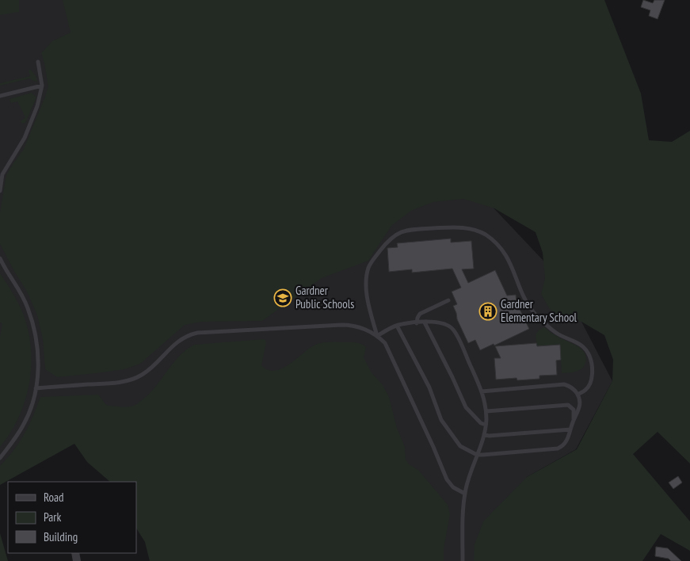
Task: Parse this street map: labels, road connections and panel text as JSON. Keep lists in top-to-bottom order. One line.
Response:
{"places":{"school or university":["Gardner Public Schools"],"building":["Gardner Elementary School"]},"legend":["Road","Park","Building"]}
